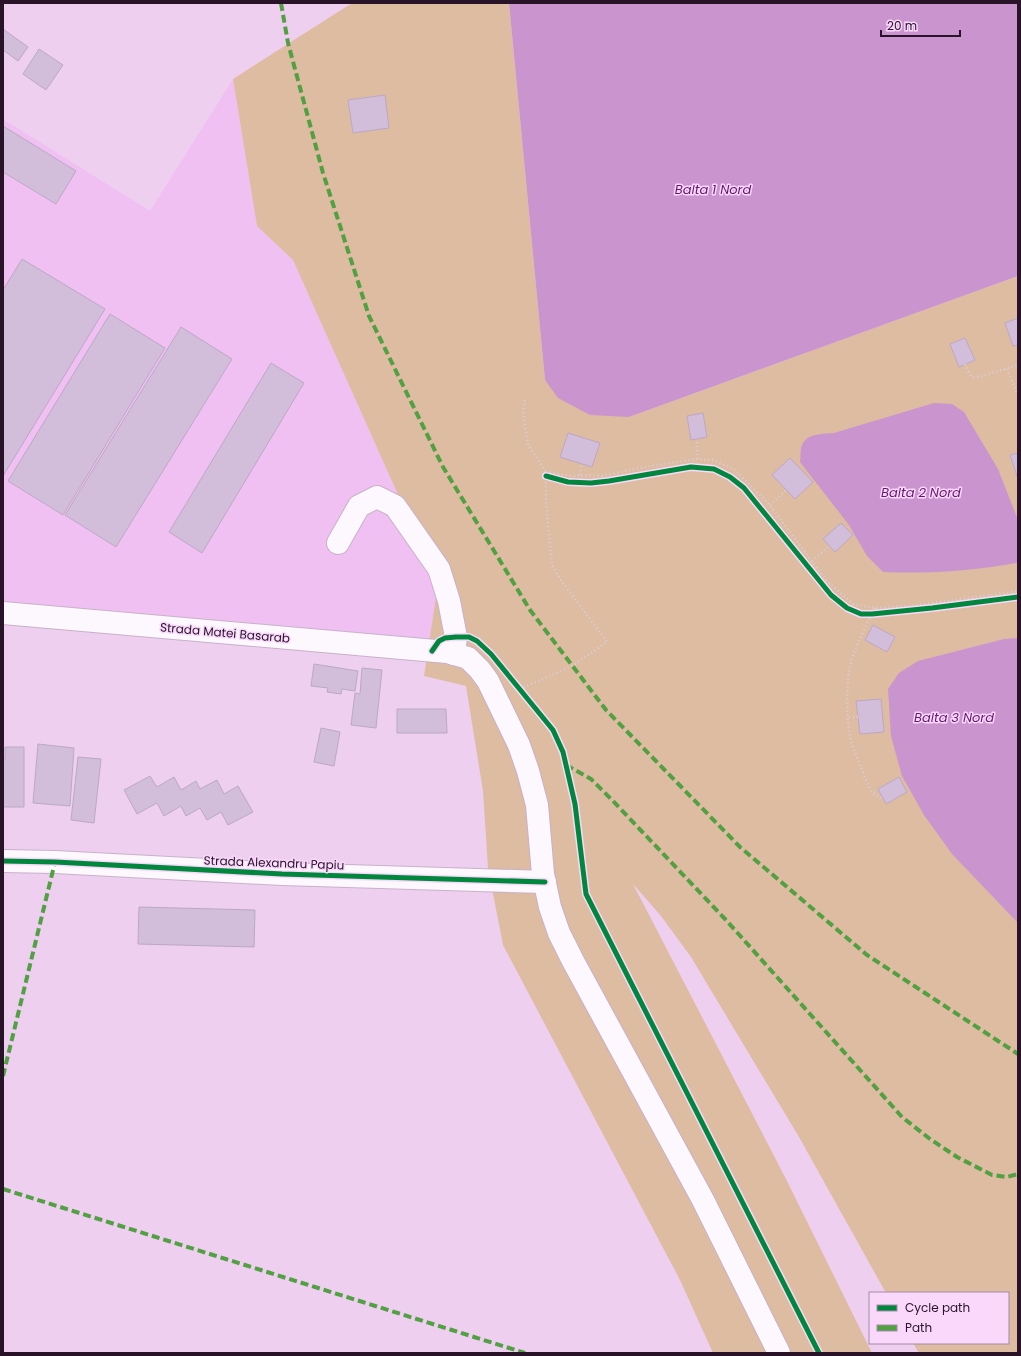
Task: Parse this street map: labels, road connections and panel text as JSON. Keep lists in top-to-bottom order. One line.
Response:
{"streets":{"main road":["Strada Matei Basarab","Strada Alexandru Papiu"]},"crossings":[["Strada Matei Basarab","Strada Alexandru Papiu"]],"water":["Balta 1 Nord","Balta 2 Nord","Balta 3 Nord"],"legend":["Cycle path","Path"],"scale_bar":"20 m"}
